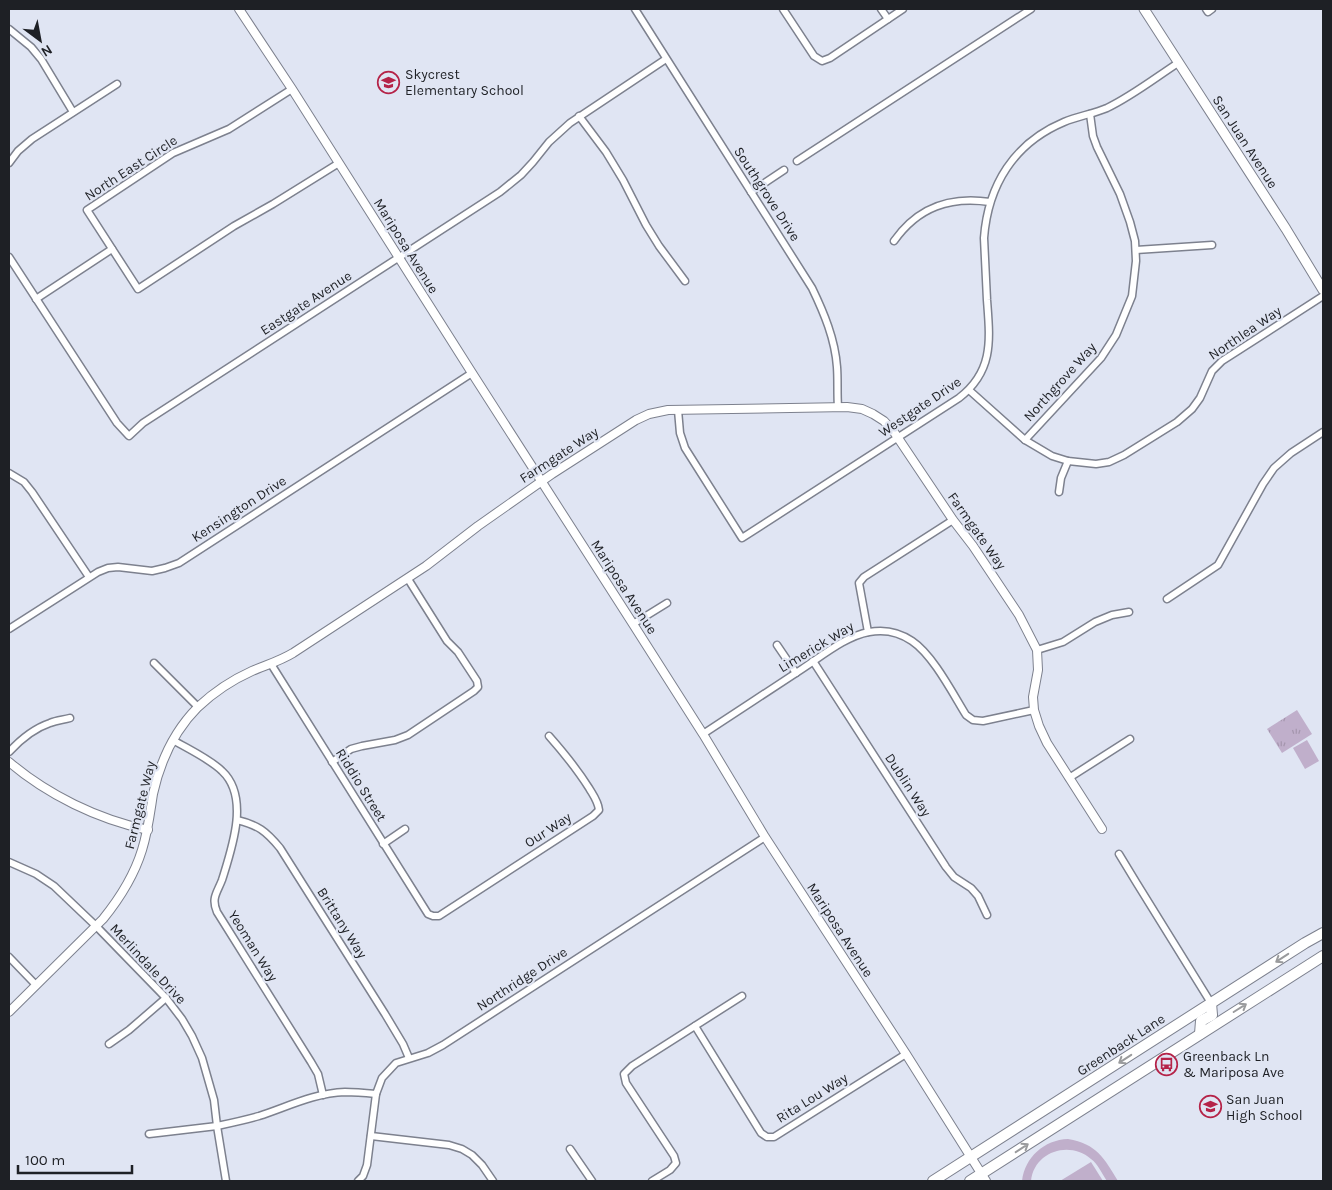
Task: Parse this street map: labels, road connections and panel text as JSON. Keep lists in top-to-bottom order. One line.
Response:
{"streets":{"main road":["San Juan Avenue","Greenback Lane"],"street":["North East Circle","Southgrove Drive","Mariposa Avenue","Eastgate Avenue","Northlea Way","Northgrove Way","Westgate Drive","Farmgate Way","Kensington Drive","Limerick Way","Riddio Street","Dublin Way","Our Way","Brittany Way","Yeoman Way","Merlindale Drive","Northridge Drive","Rita Lou Way"]},"crossings":[["San Juan Avenue","Westgate Drive"],["North East Circle","Mariposa Avenue"],["Southgrove Drive","Eastgate Avenue"],["Southgrove Drive","Farmgate Way"],["Mariposa Avenue","Eastgate Avenue"],["Mariposa Avenue","Farmgate Way"],["Mariposa Avenue","Kensington Drive"],["Mariposa Avenue","Limerick Way"],["Mariposa Avenue","Northridge Drive"],["Mariposa Avenue","Greenback Lane"],["Mariposa Avenue","Rita Lou Way"],["Northlea Way","Northgrove Way"],["Northlea Way","Westgate Drive"],["Northgrove Way","Westgate Drive"],["Westgate Drive","Farmgate Way"],["Farmgate Way","Riddio Street"],["Farmgate Way","Yeoman Way"],["Farmgate Way","Merlindale Drive"],["Limerick Way","Dublin Way"],["Riddio Street","Our Way"],["Brittany Way","Yeoman Way"],["Brittany Way","Northridge Drive"]],"places":{"school or university":["Skycrest Elementary School","San Juan High School"],"bus stop":["Greenback Ln & Mariposa Ave"]},"scale_bar":"100 m","north":"bottom right"}
